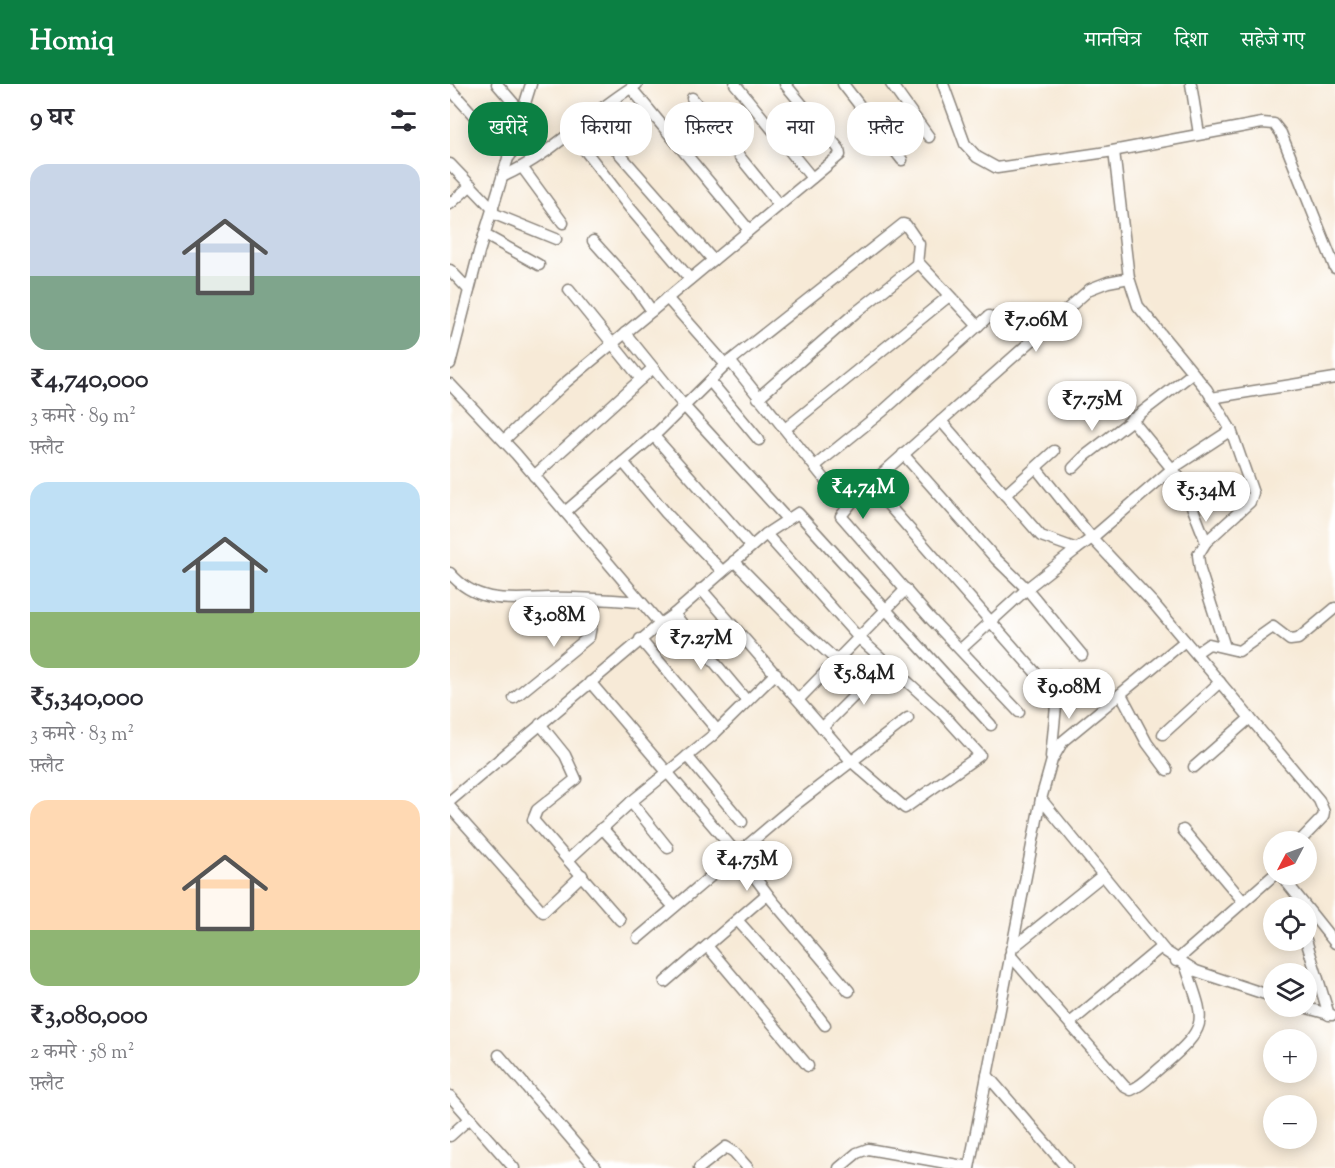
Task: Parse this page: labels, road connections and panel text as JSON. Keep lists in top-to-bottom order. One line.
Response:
{"north":"bottom left","page":{"header":"Homiq","nav":["मानचित्र","दिशा","सहेजे गए"],"heading":"9 घर","chip":["खरीदें","किराया","फ़िल्टर","नया","फ़्लैट"],"list":[{"name":"₹4,740,000","note":"3 कमरे · 89 m² · फ़्लैट"},{"name":"₹5,340,000","note":"3 कमरे · 83 m² · फ़्लैट"},{"name":"₹3,080,000","note":"2 कमरे · 58 m² · फ़्लैट"}],"price":["₹7.06M","₹7.75M","₹4.74M","₹5.34M","₹3.08M","₹7.27M","₹5.84M","₹9.08M","₹4.75M"],"map_buttons":["+","−"]}}
